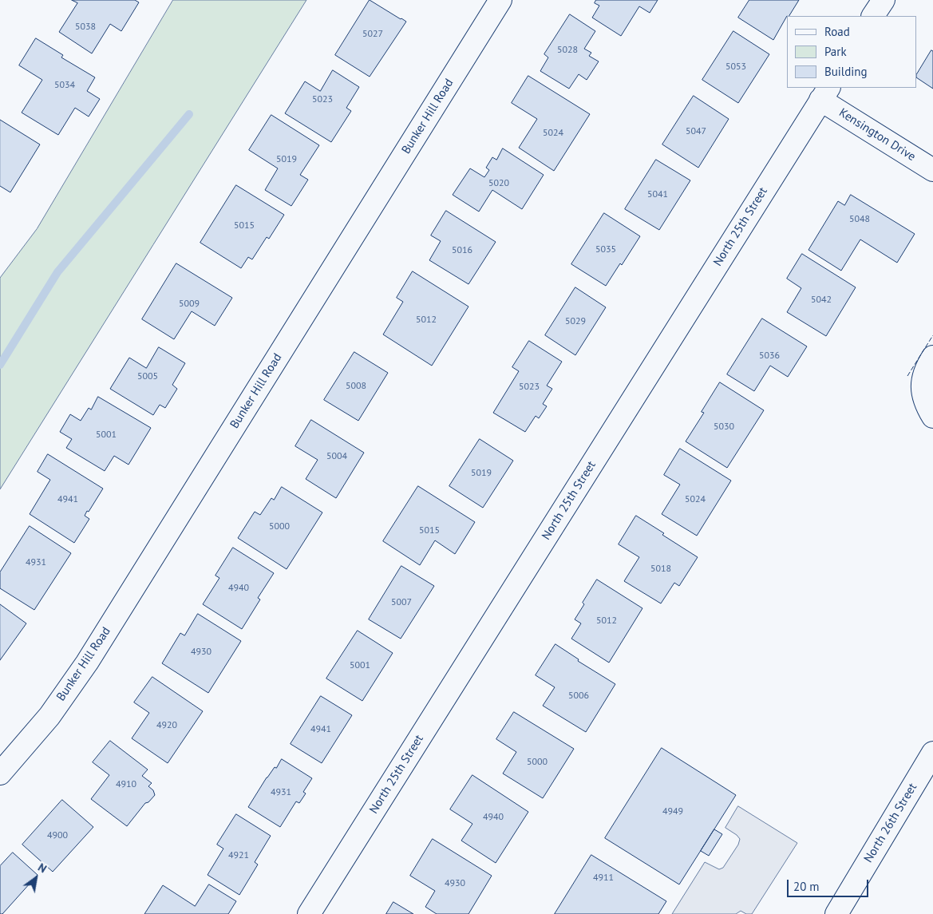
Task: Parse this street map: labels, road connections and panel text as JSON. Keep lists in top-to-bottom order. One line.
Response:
{"streets":{"street":["Bunker Hill Road","Kensington Drive","North 25th Street","North 26th Street"]},"crossings":[["Kensington Drive","North 25th Street"]],"house_numbers":["5038","5027","5028","5053","5034","5023","5047","5024","5019","5020","5041","5048","5015","5035","5016","5042","5009","5012","5029","5036","5005","5008","5023","5030","5001","5004","5019","4941","5024","5000","5015","4931","5018","4940","5007","5012","4930","5001","5006","4920","4941","5000","4910","4931","4949","4940","4900","4921","4911","4930"],"legend":["Road","Park","Building"],"scale_bar":"20 m","north":"top right"}
